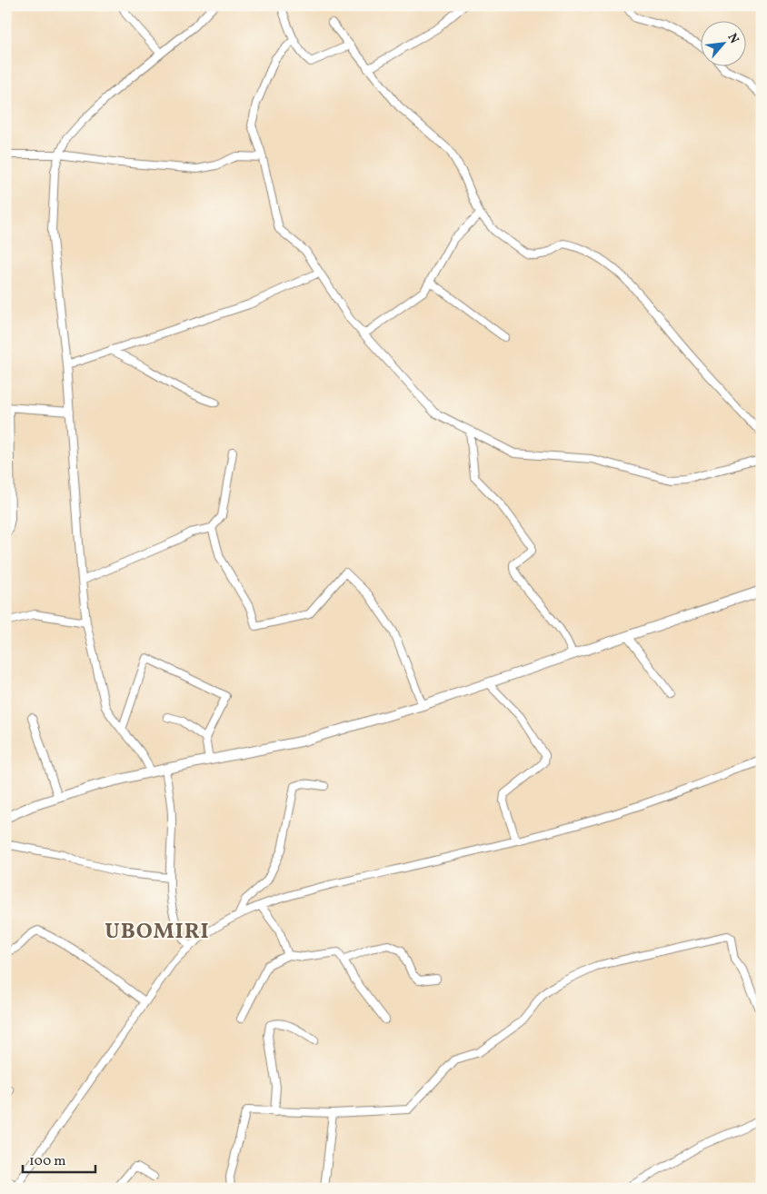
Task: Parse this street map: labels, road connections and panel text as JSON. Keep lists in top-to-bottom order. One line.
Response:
{"districts":["UBOMIRI"],"scale_bar":"100 m","north":"top right"}
